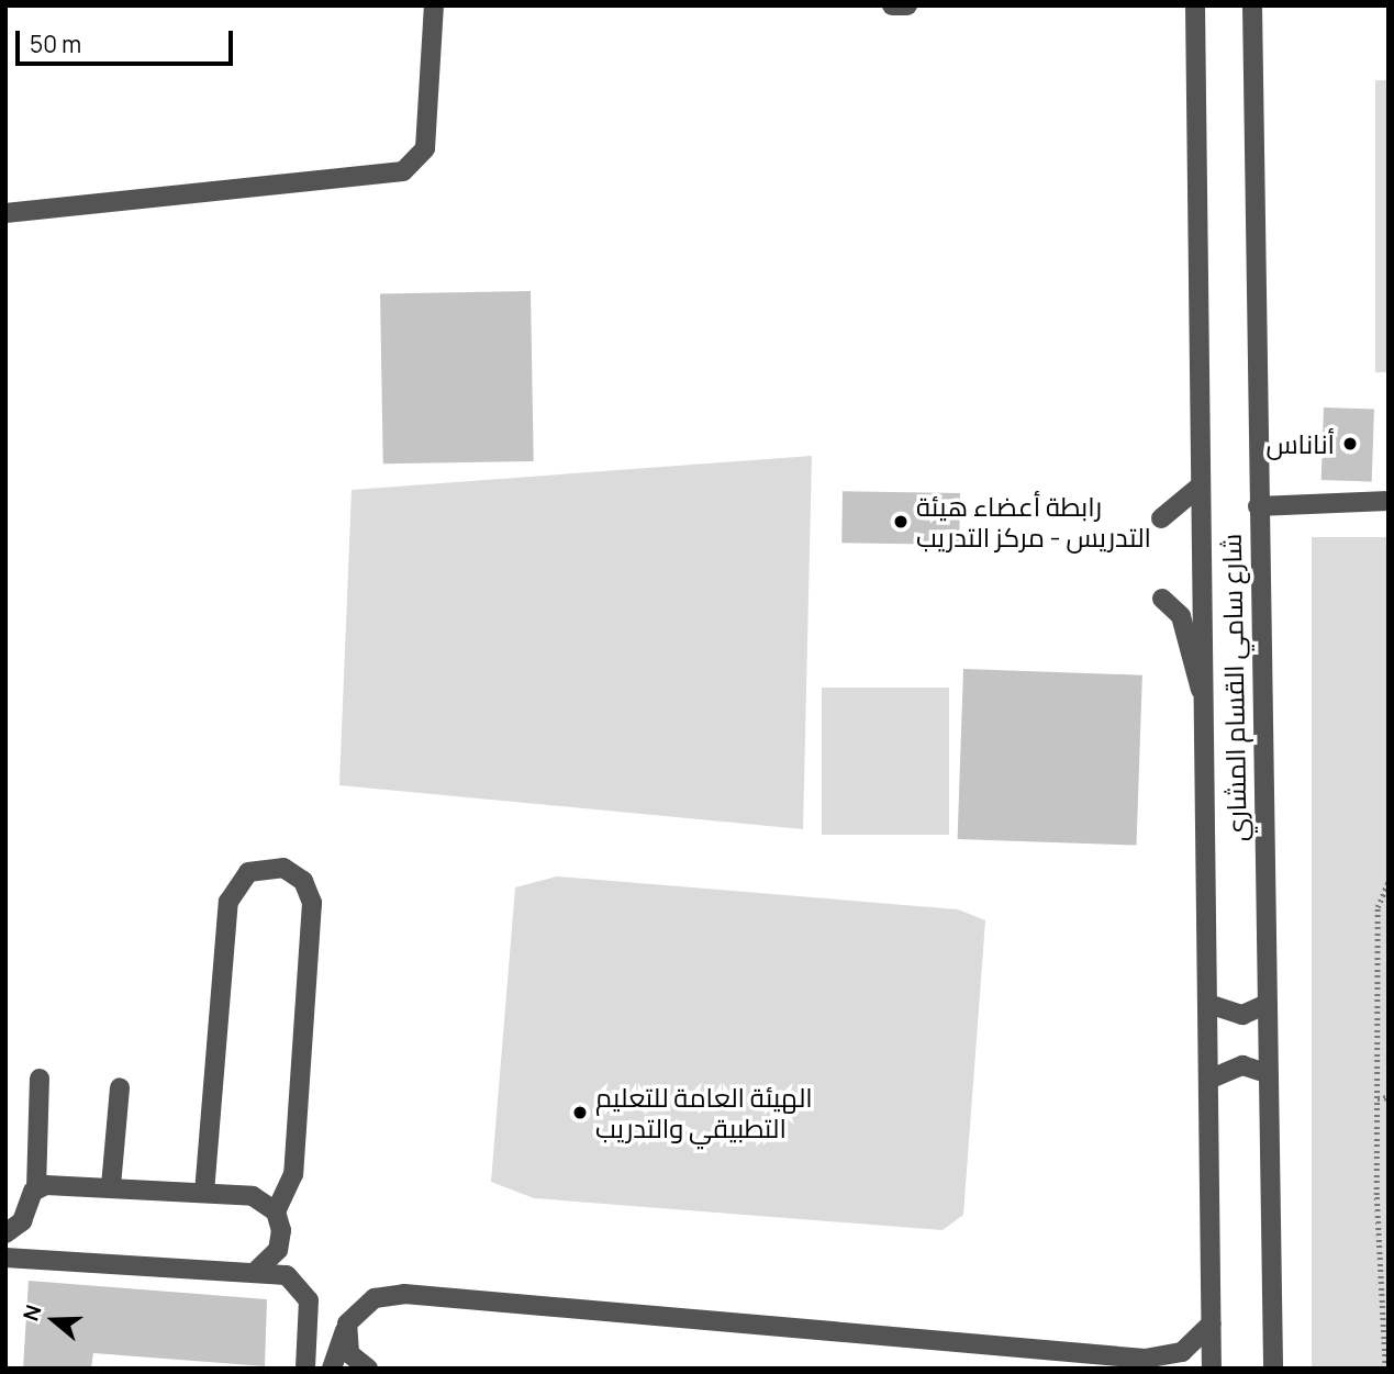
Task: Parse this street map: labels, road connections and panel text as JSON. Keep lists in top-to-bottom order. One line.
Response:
{"streets":{"street":["شارع سامي القسام المشاري"]},"places":["أناناس","رابطة أعضاء هيئة التدريس - مركز التدريب","الهيئة العامة للتعليم التطبيقي والتدريب"],"scale_bar":"50 m","north":"left"}
